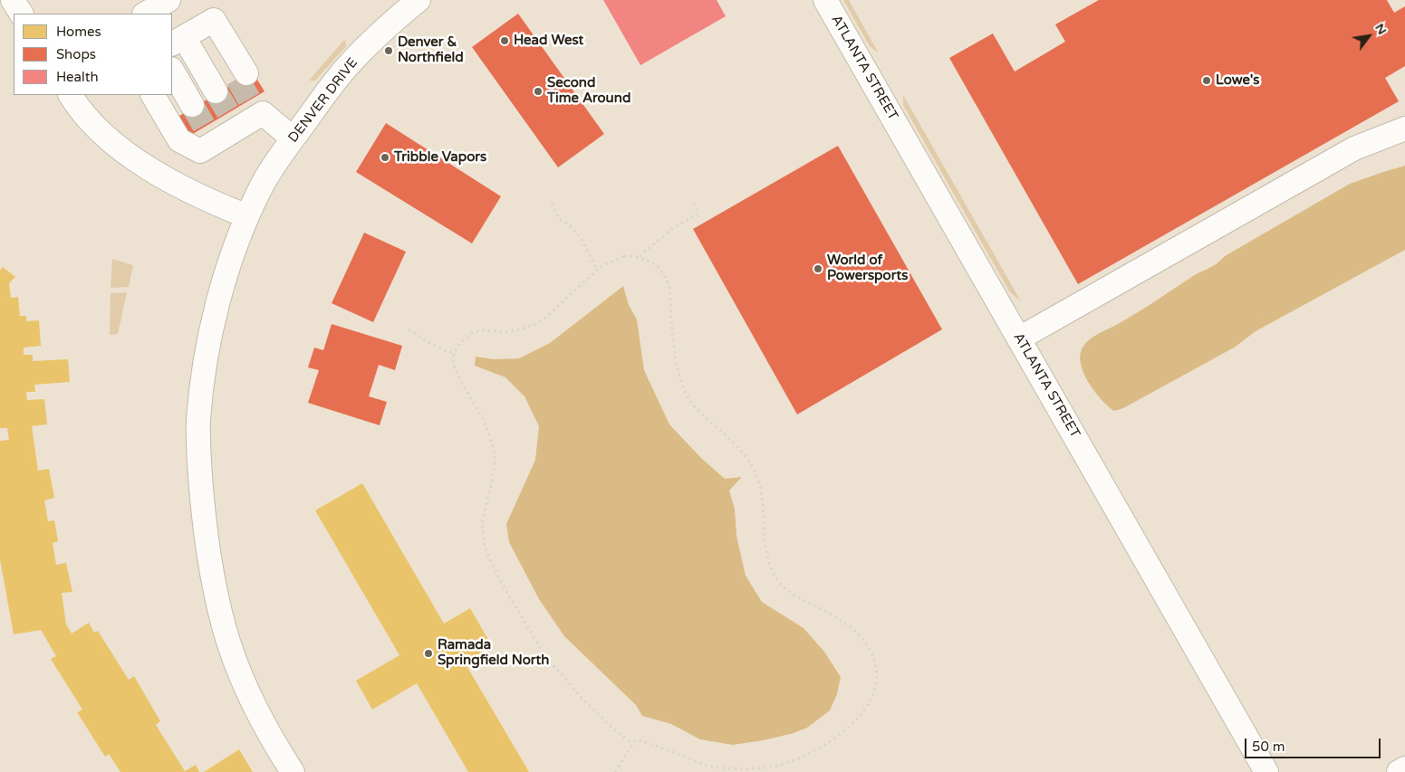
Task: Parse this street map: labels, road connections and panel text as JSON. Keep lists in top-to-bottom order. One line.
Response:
{"streets":{"street":["ATLANTA STREET","DENVER DRIVE"]},"places":["Head West","Denver & Northfield","Lowe's","Second Time Around","Tribble Vapors","World of Powersports","Ramada Springfield North"],"legend":["Homes","Shops","Health"],"scale_bar":"50 m","north":"top right"}
